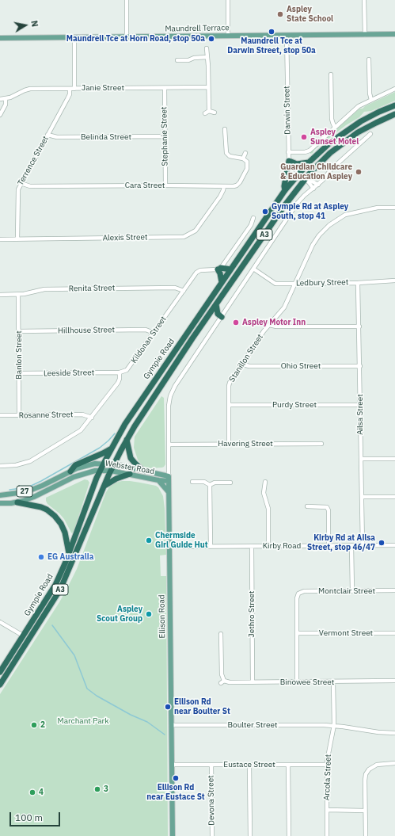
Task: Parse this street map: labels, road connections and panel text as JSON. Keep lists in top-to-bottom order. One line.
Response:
{"streets":{"highway":["A3","Gympie Road"],"main road":["Maundrell Terrace","Webster Road","27","Ellison Road"],"street":["Janie Street","Darwin Street","Stephanie Street","Belinda Street","Terrence Street","Cara Street","Alexis Street","Ledbury Street","Renita Street","Hillhouse Street","Kildonan Street","Banlon Street","Stanillon Street","Ohio Street","Leeside Street","Purdy Street","Ailsa Street","Rosanne Street","Havering Street","Kirby Road","Montclair Street","Jethro Street","Vermont Street","Binowee Street","Boulter Street","Eustace Street","Arcola Street","Devona Street"]},"crossings":[["Maundrell Terrace","Darwin Street"],["Janie Street","Stephanie Street"],["Janie Street","Terrence Street"],["Stephanie Street","Belinda Street"],["Stephanie Street","Cara Street"],["Belinda Street","Terrence Street"],["Terrence Street","Cara Street"],["Terrence Street","Alexis Street"],["Cara Street","Alexis Street"],["Ledbury Street","Stanillon Street"],["Ledbury Street","Ailsa Street"],["Renita Street","Kildonan Street"],["Renita Street","Banlon Street"],["Hillhouse Street","Kildonan Street"],["Hillhouse Street","Banlon Street"],["Kildonan Street","Leeside Street"],["Banlon Street","Leeside Street"],["Banlon Street","Rosanne Street"],["Stanillon Street","Ohio Street"],["Stanillon Street","Purdy Street"],["Stanillon Street","Havering Street"],["Gympie Road","Webster Road"],["Ohio Street","Ailsa Street"],["Purdy Street","Ailsa Street"],["Ailsa Street","Kirby Road"],["Havering Street","Ellison Road"],["Webster Road","Ellison Road"],["Kirby Road","Jethro Street"],["Kirby Road","Ellison Road"],["Montclair Street","Vermont Street"],["Montclair Street","Binowee Street"],["Jethro Street","Binowee Street"],["Ellison Road","Boulter Street"],["Ellison Road","Eustace Street"],["Binowee Street","Arcola Street"],["Boulter Street","Arcola Street"],["Eustace Street","Arcola Street"],["Eustace Street","Devona Street"]],"parks":["Marchant Park"],"places":["Aspley State School","Maundrell Tce at Darwin Street, stop 50a","Maundrell Tce at Horn Road, stop 50a","Aspley Sunset Motel","Guardian Childcare & Education Aspley","Gympie Rd at Aspley South, stop 41","Aspley Motor Inn","Chermside Girl Guide Hut","Kirby Rd at Ailsa Street, stop 46/47","EG Australia","Aspley Scout Group","Ellison Rd near Boulter St","2","Ellison Rd near Eustace St","3","4"],"scale_bar":"100 m","north":"right"}
